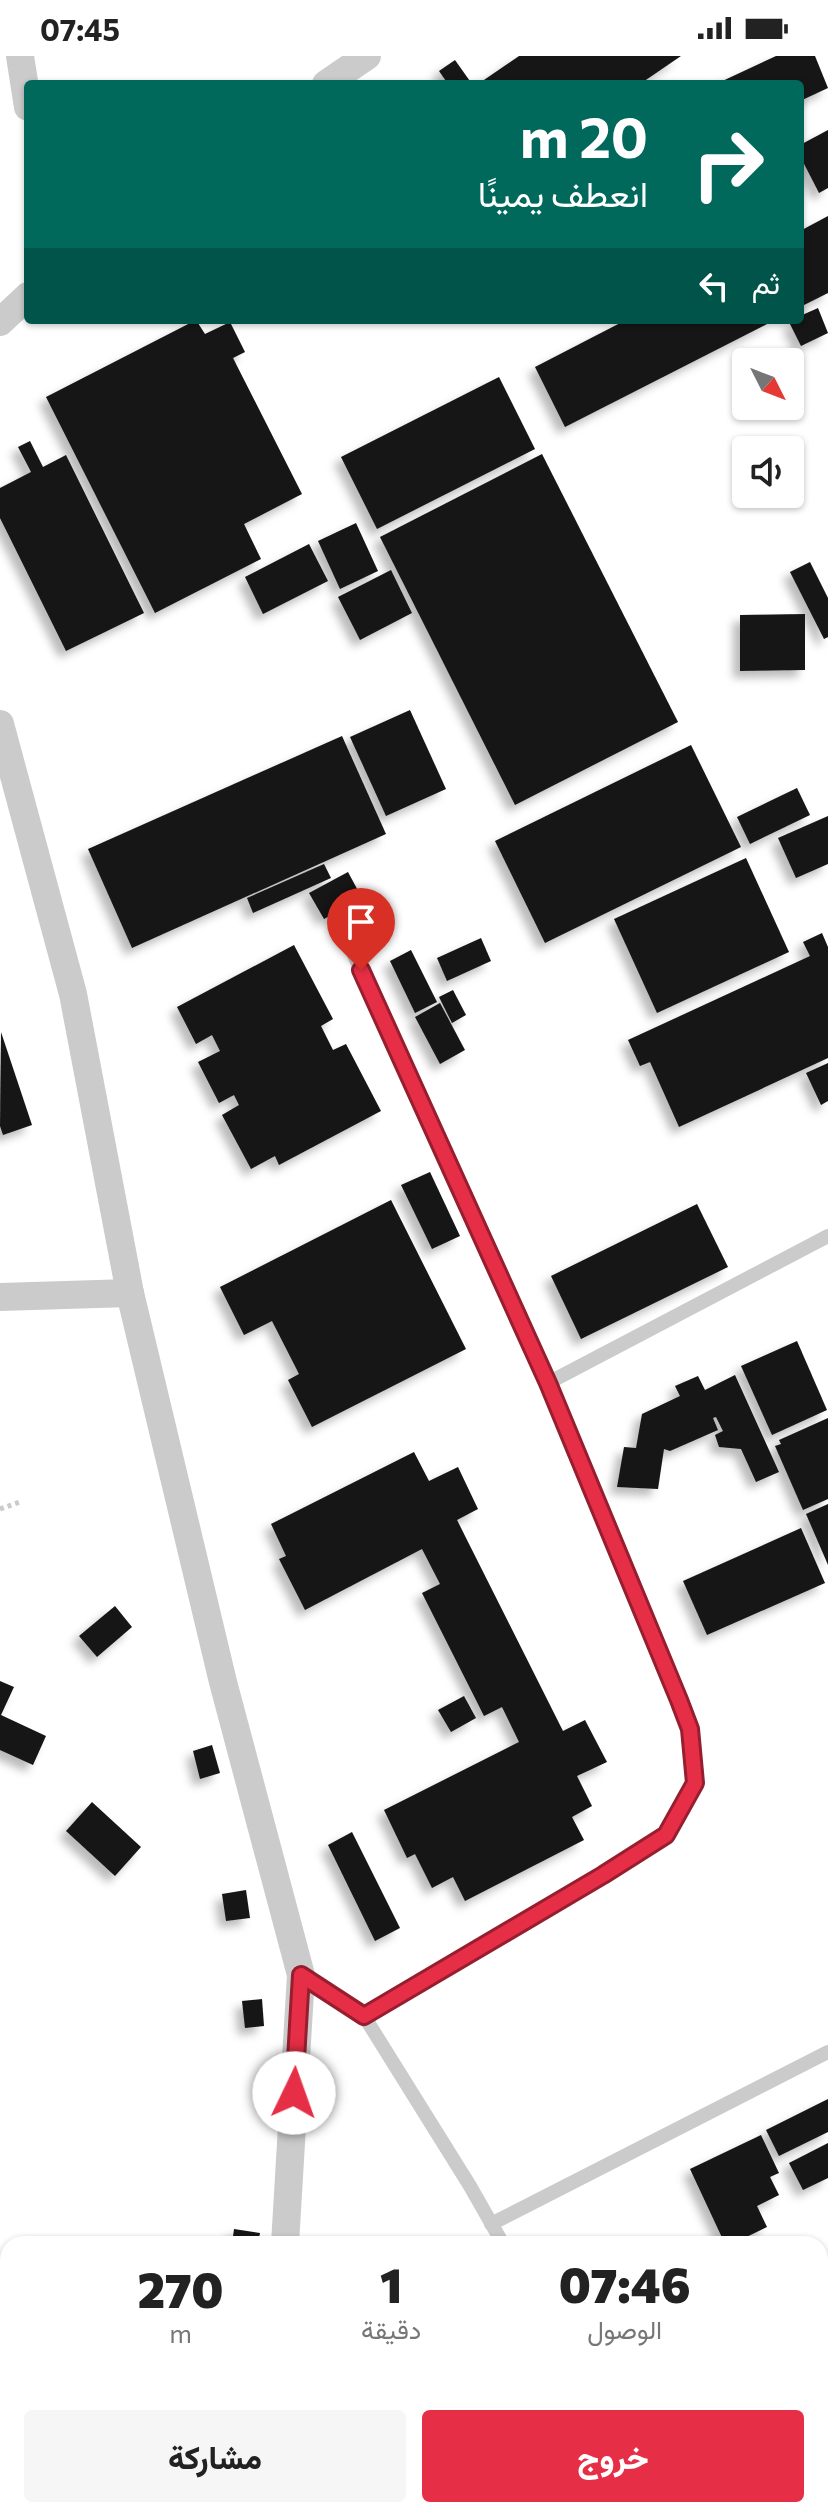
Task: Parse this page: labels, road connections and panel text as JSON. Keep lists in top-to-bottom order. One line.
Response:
{"north":"bottom right","page":{"status":"07:45","turn":["20 m","انعطف يمينًا"],"then":"ثم","eta":["07:46","الوصول","1","دقيقة","270","m"],"buttons":["خروج","مشاركة"]}}
